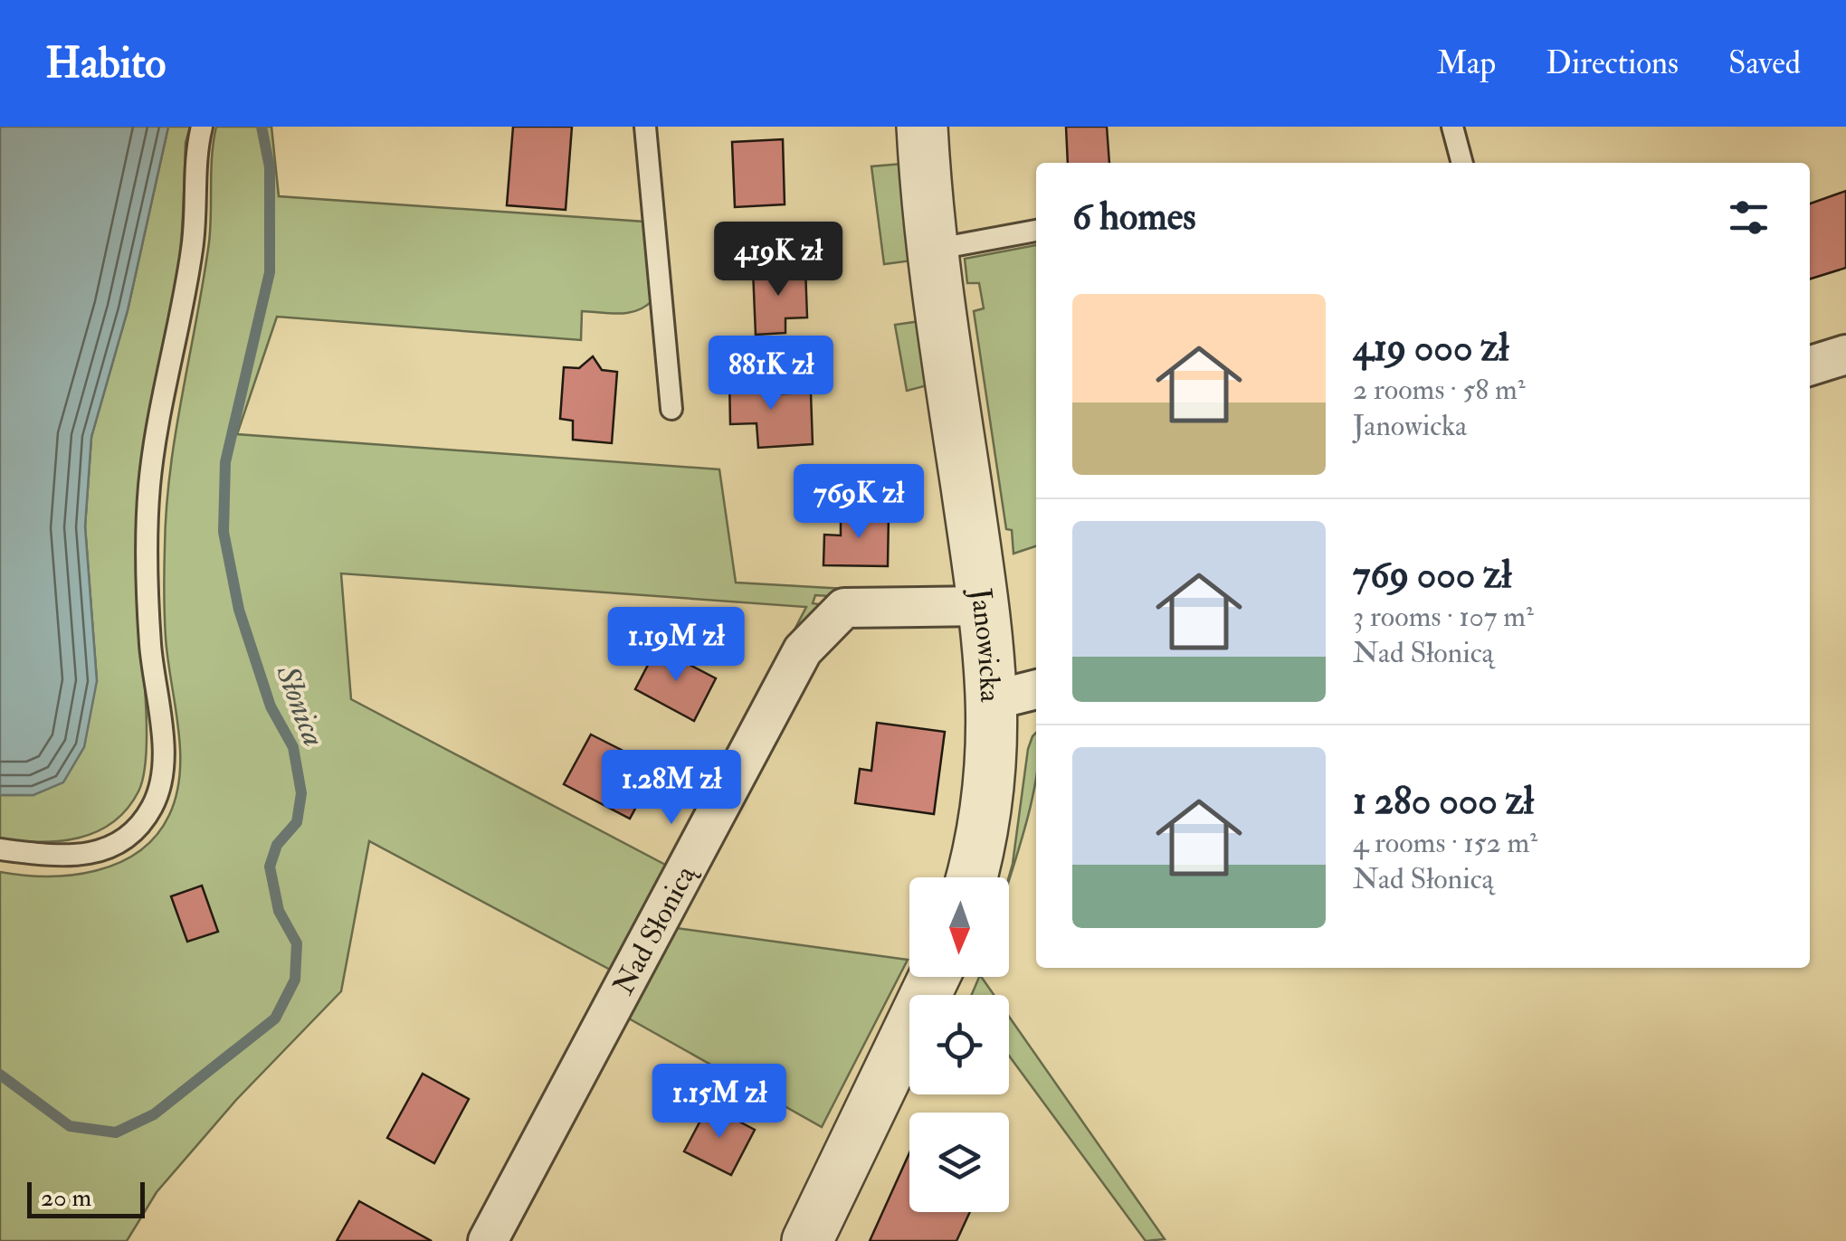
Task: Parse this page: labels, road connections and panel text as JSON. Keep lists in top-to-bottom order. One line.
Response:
{"streets":{"street":["Janowicka","Nad Słonicą"]},"crossings":[["Janowicka","Nad Słonicą"]],"water":["Słonica"],"scale_bar":"20 m","north":"bottom","page":{"header":"Habito","nav":["Map","Directions","Saved"],"heading":"6 homes","price":["419K zł","881K zł","769K zł","1.19M zł","1.28M zł","1.15M zł"],"list":[{"name":"419 000 zł","note":"2 rooms · 58 m² · Janowicka"},{"name":"769 000 zł","note":"3 rooms · 107 m² · Nad Słonicą"},{"name":"1 280 000 zł","note":"4 rooms · 152 m² · Nad Słonicą"}],"scale":"20 m"}}
